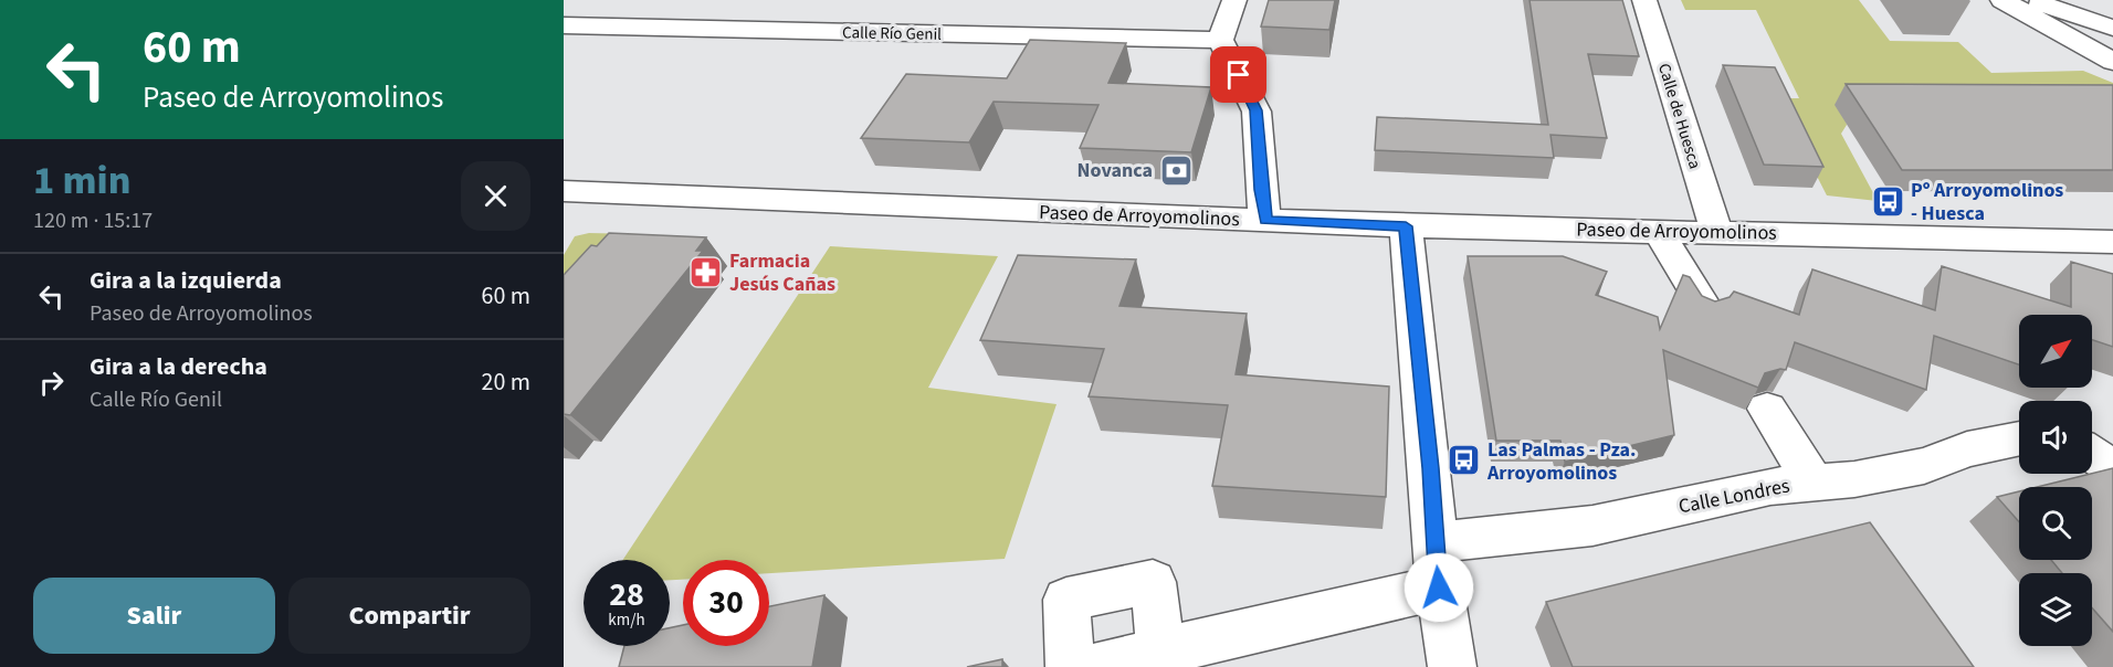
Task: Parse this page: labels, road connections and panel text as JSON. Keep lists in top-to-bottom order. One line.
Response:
{"streets":{"street":["Calle Río Genil","Calle de Huesca","Paseo de Arroyomolinos","Calle Londres"]},"crossings":[["Calle de Huesca","Paseo de Arroyomolinos"]],"places":{"bank":["Novanca"],"bus stop":["Pº Arroyomolinos - Huesca","Las Palmas - Pza. Arroyomolinos"],"pharmacy":["Farmacia Jesús Cañas"]},"north":"top right","page":{"turn":["60 m","Paseo de Arroyomolinos"],"heading":["1 min","120 m · 15:17"],"list":[{"name":"Gira a la izquierda","note":"Paseo de Arroyomolinos","value":"60 m"},{"name":"Gira a la derecha","note":"Calle Río Genil","value":"20 m"}],"speed":"28 km/h","limit":"30","buttons":["Salir","Compartir"]}}
